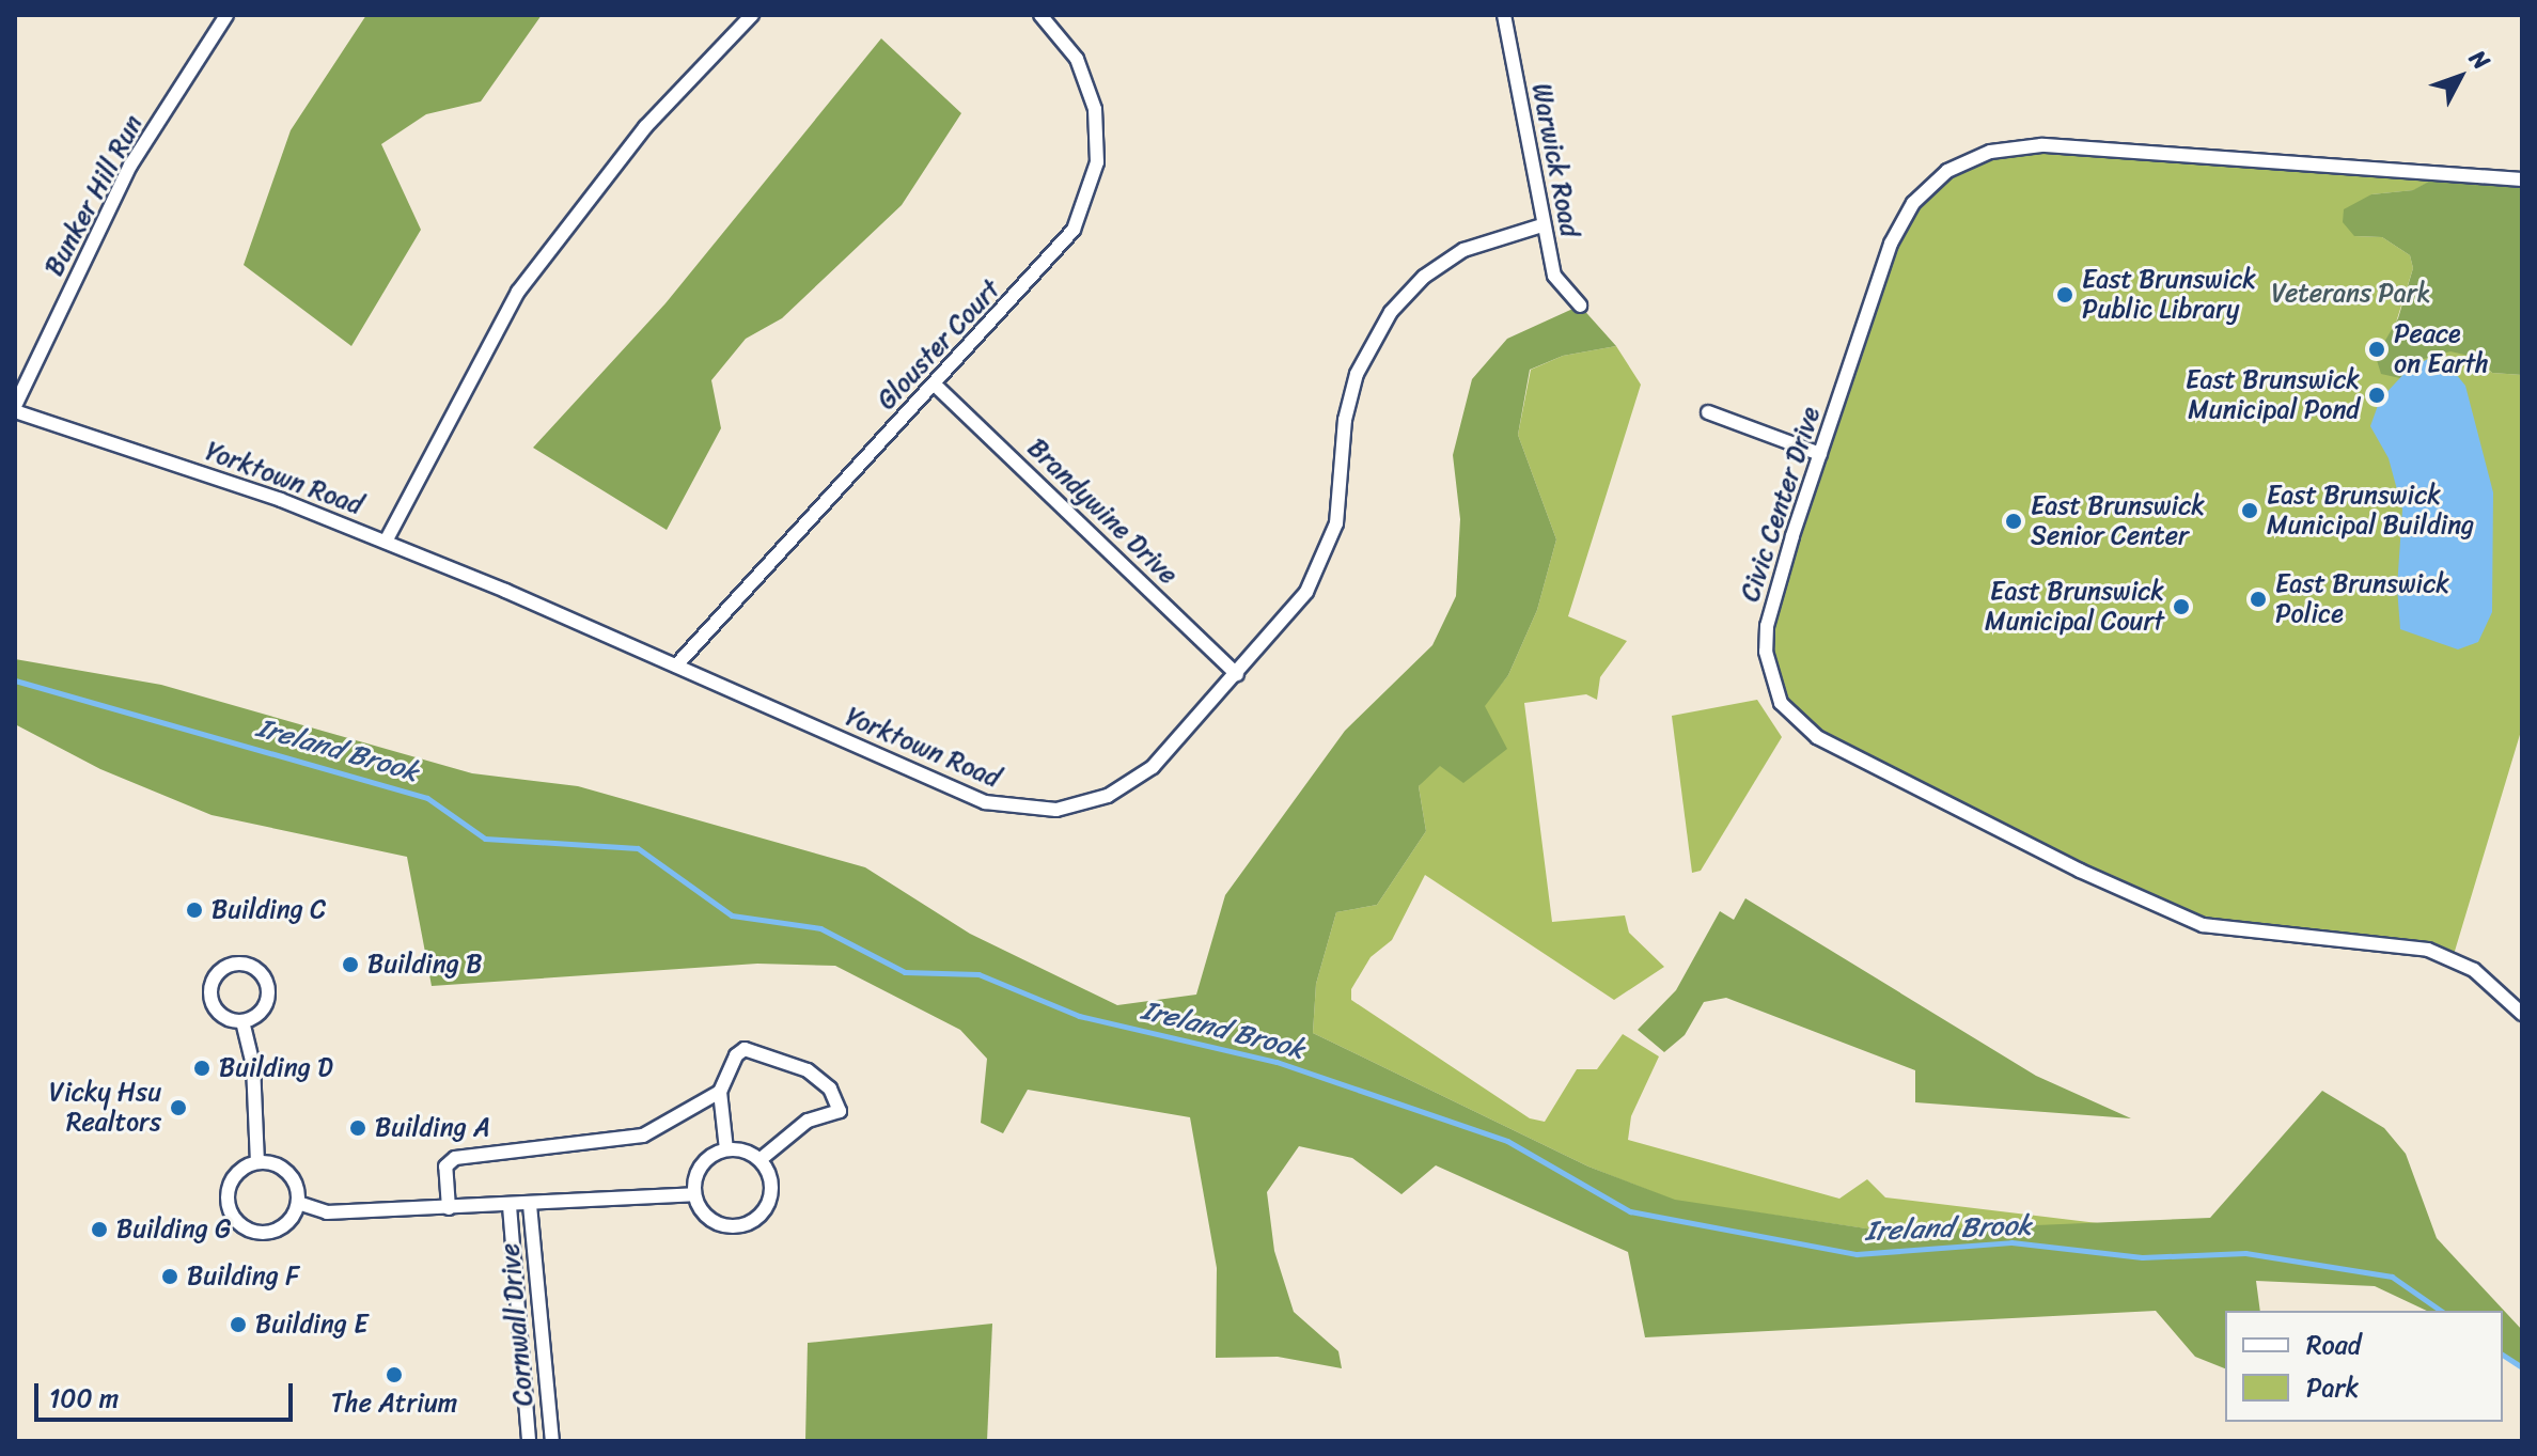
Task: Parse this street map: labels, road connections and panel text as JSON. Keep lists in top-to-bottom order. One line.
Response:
{"streets":{"street":["Warwick Road","Bunker Hill Run","Glouster Court","Yorktown Road","Civic Center Drive","Brandywine Drive","Cornwall Drive"]},"crossings":[["Warwick Road","Yorktown Road"],["Bunker Hill Run","Yorktown Road"],["Glouster Court","Yorktown Road"],["Glouster Court","Brandywine Drive"],["Yorktown Road","Brandywine Drive"]],"water":["Ireland Brook"],"parks":["Veterans Park"],"places":["East Brunswick Public Library","Peace on Earth","East Brunswick Municipal Pond","East Brunswick Municipal Building","East Brunswick Senior Center","East Brunswick Police","East Brunswick Municipal Court","Building C","Building B","Building D","Vicky Hsu Realtors","Building A","Building G","Building F","Building E","The Atrium"],"legend":["Road","Park"],"scale_bar":"100 m","north":"top right"}
